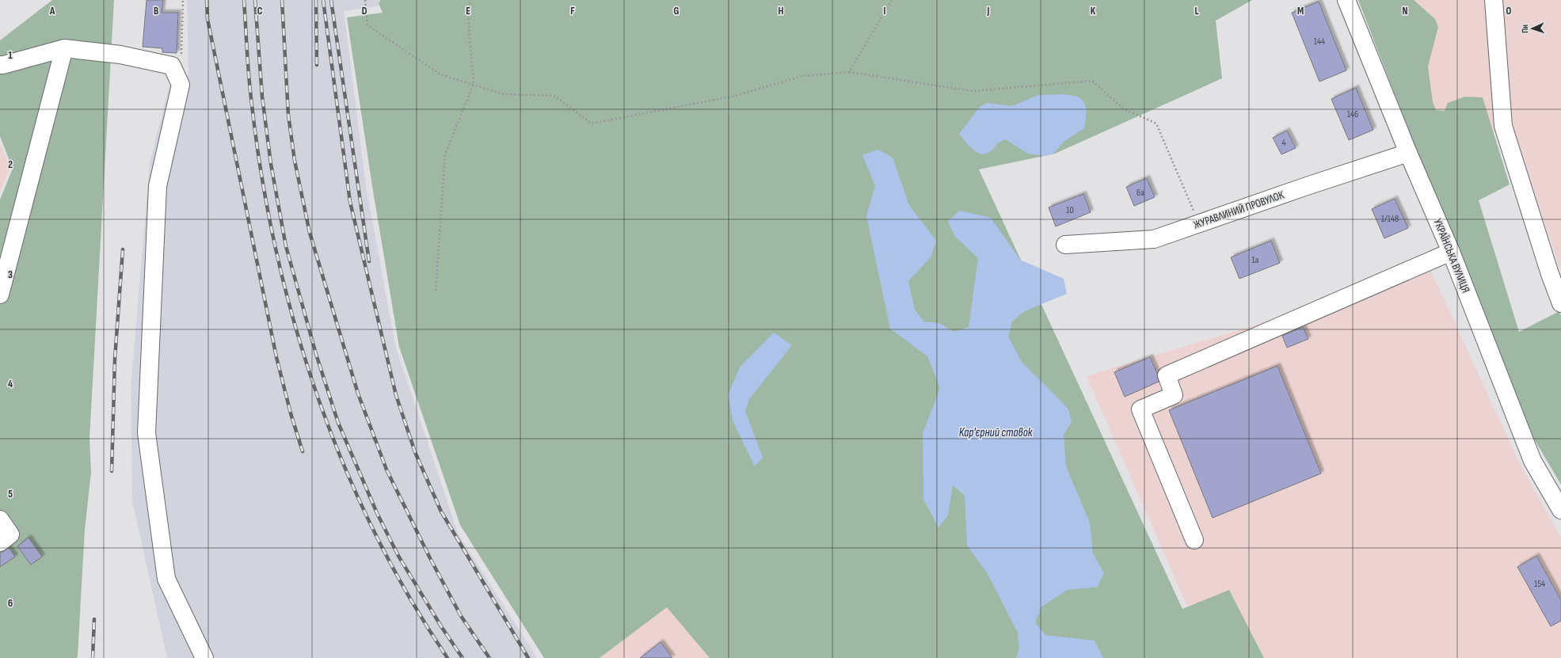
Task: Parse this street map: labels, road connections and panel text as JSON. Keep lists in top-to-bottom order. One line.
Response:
{"streets":{"street":["ЖУРАВЛИНИЙ ПРОВУЛОК","УКРАЇНСЬКА ВУЛИЦЯ"]},"crossings":[["ЖУРАВЛИНИЙ ПРОВУЛОК","УКРАЇНСЬКА ВУЛИЦЯ"]],"water":["Кар'єрний ставок"],"house_numbers":["144","146","4","6а","10","1/148","1а","154"],"north":"left","grid":{"columns":["A","B","C","D","E","F","G","H","I","J","K","L","M","N","O"],"rows":["1","2","3","4","5","6"]}}
